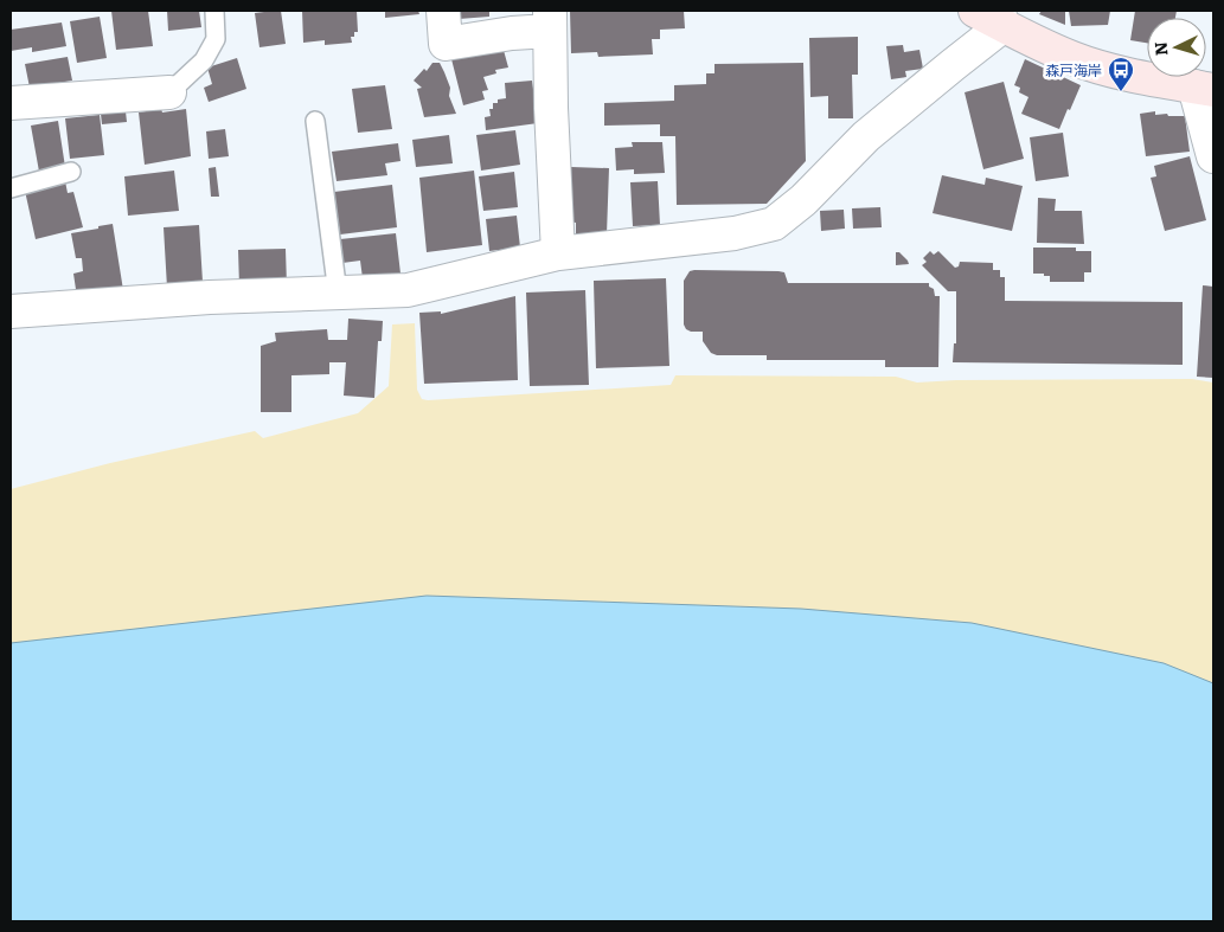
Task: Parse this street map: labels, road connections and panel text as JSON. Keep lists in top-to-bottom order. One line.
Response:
{"places":{"bus stop":["森戸海岸"]},"north":"left"}
